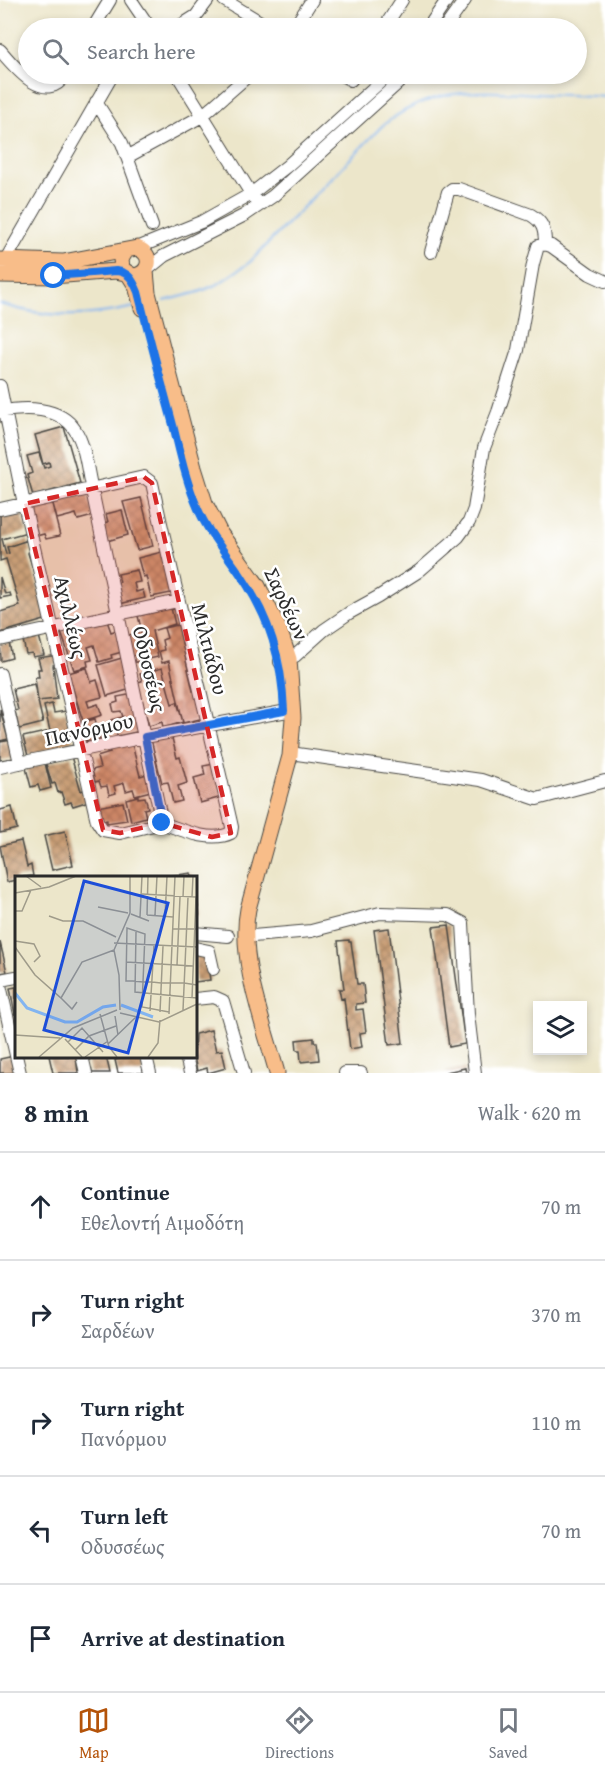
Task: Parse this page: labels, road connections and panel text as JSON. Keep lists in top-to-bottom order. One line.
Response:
{"streets":{"main road":["Σαρδέων"],"street":["Αχιλλέως","Μιλτιάδου","Οδυσσέως","Πανόρμου"]},"crossings":[["Σαρδέων","Πανόρμου"],["Αχιλλέως","Μιλτιάδου"],["Αχιλλέως","Οδυσσέως"],["Αχιλλέως","Πανόρμου"],["Μιλτιάδου","Οδυσσέως"],["Μιλτιάδου","Πανόρμου"],["Οδυσσέως","Πανόρμου"]],"page":{"search":"Search here","heading":["8 min","Walk · 620 m"],"list":[["Continue","Εθελοντή Αιμοδότη","70 m"],["Turn right","Σαρδέων","370 m"],["Turn right","Πανόρμου","110 m"],["Turn left","Οδυσσέως","70 m"],"Arrive at destination"],"nav":["Map","Directions","Saved"]}}
